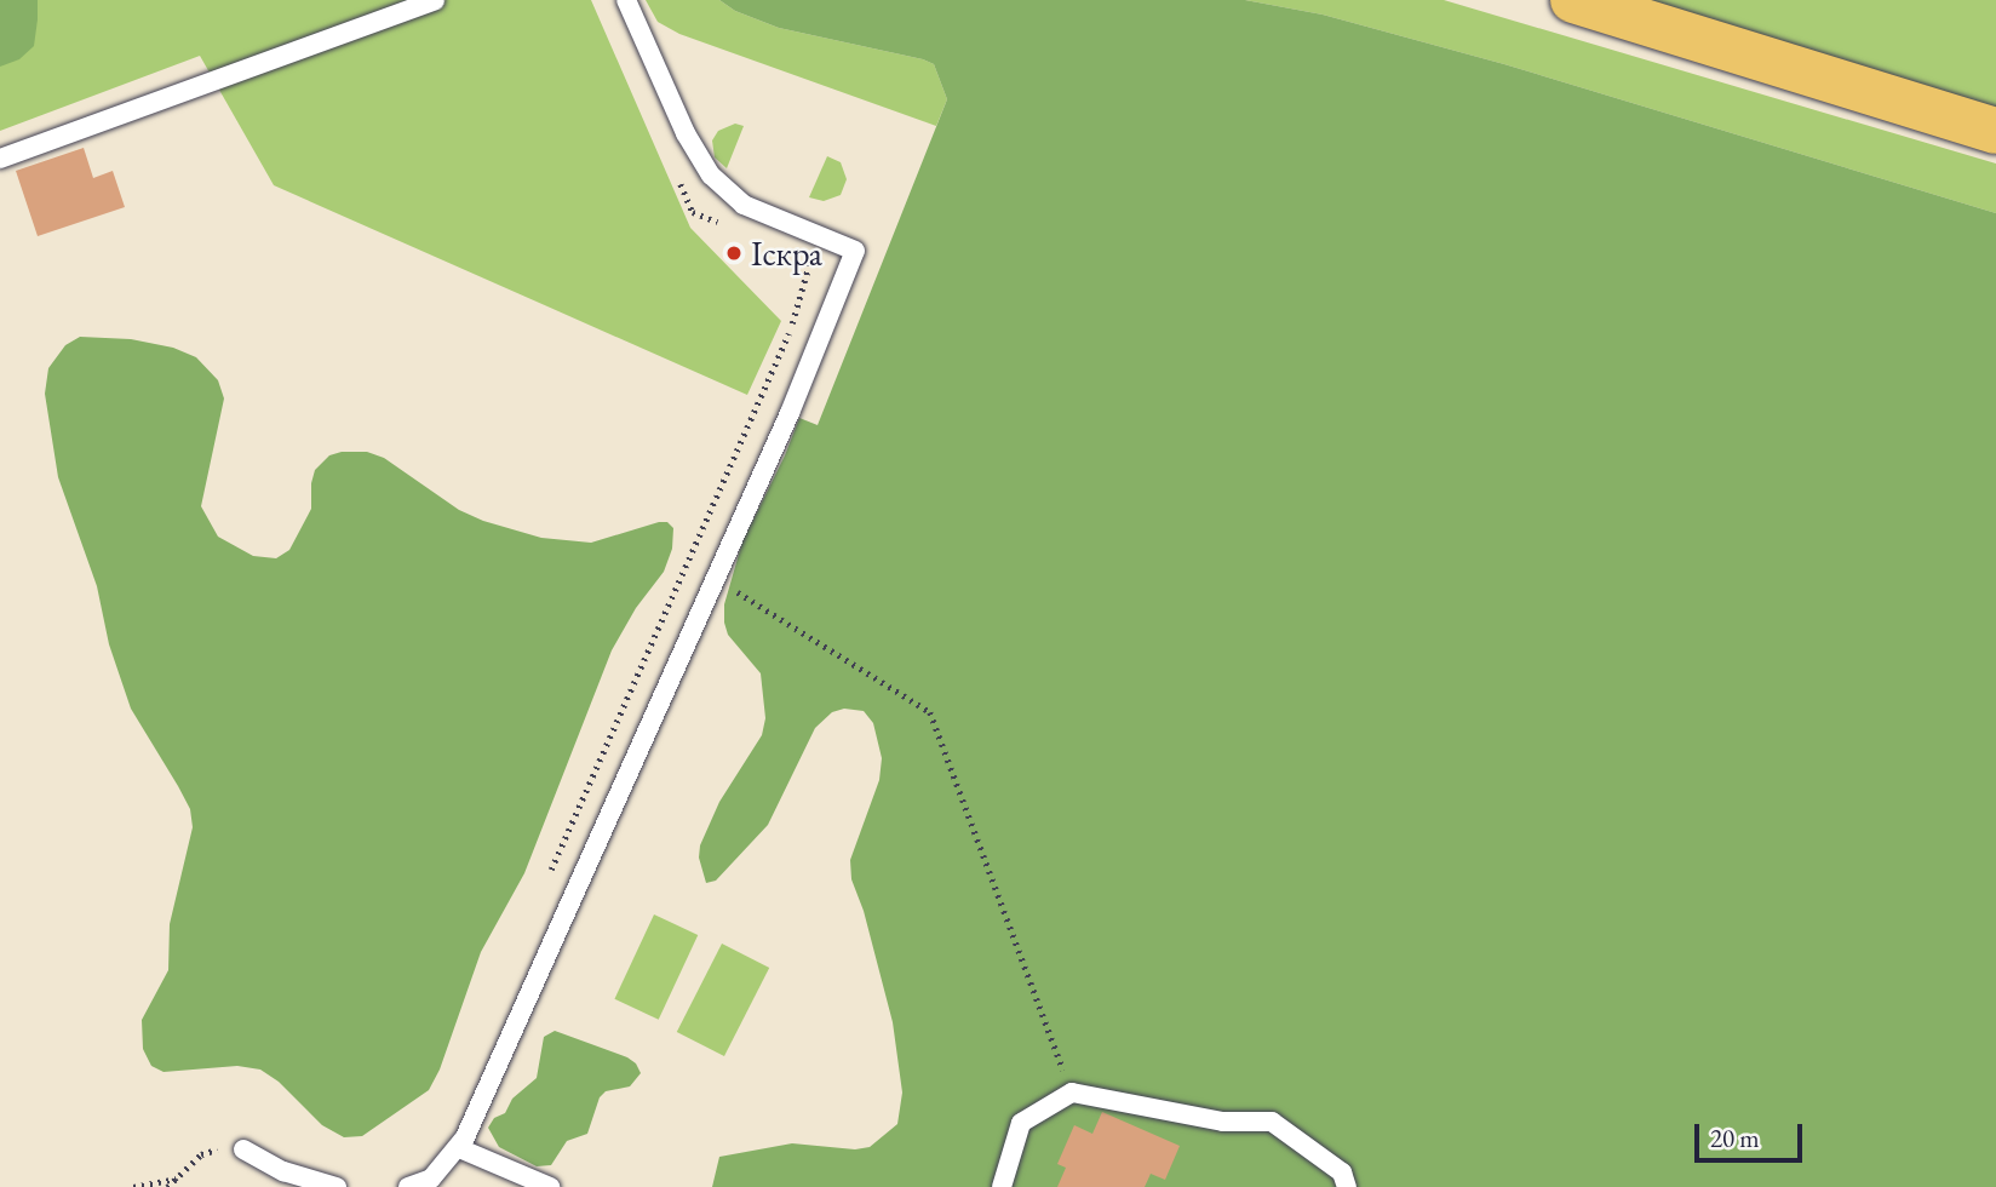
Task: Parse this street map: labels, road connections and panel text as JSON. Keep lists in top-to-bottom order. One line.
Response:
{"places":["Іскра"],"scale_bar":"20 m"}
